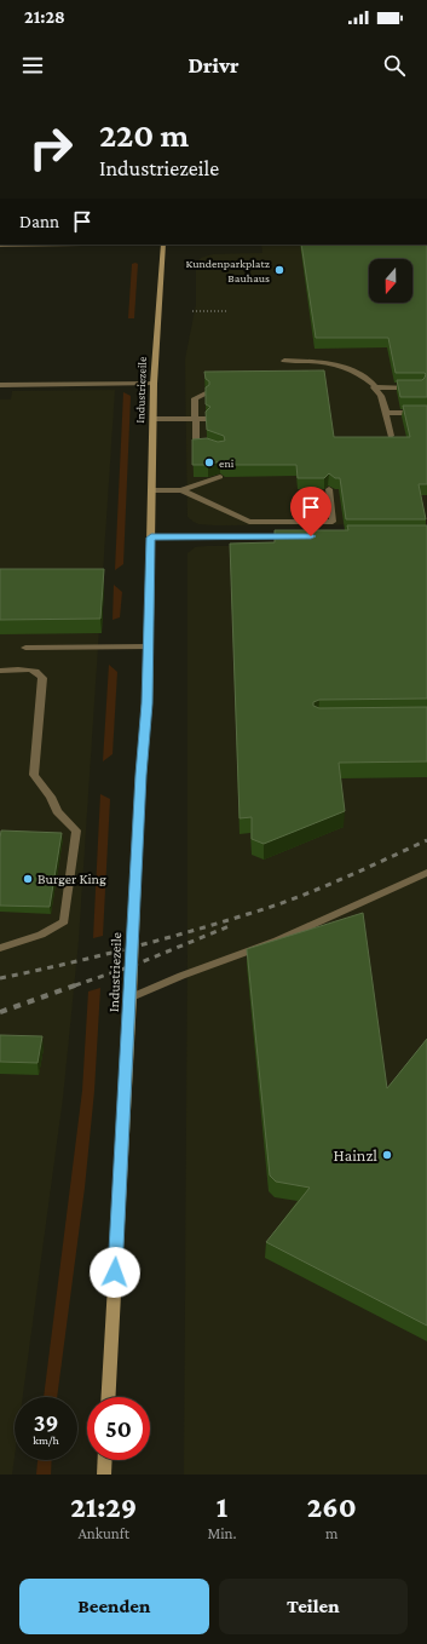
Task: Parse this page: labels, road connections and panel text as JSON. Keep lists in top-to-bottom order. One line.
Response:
{"streets":{"main road":["Industriezeile"]},"places":["Kundenparkplatz Bauhaus","eni","Burger King","Hainzl"],"north":"bottom","page":{"status":"21:28","header":"Drivr","turn":["220 m","Industriezeile"],"then":"Dann","speed":"39 km/h","limit":"50","eta":["21:29","Ankunft","1","Min.","260","m"],"buttons":["Beenden","Teilen"]}}
